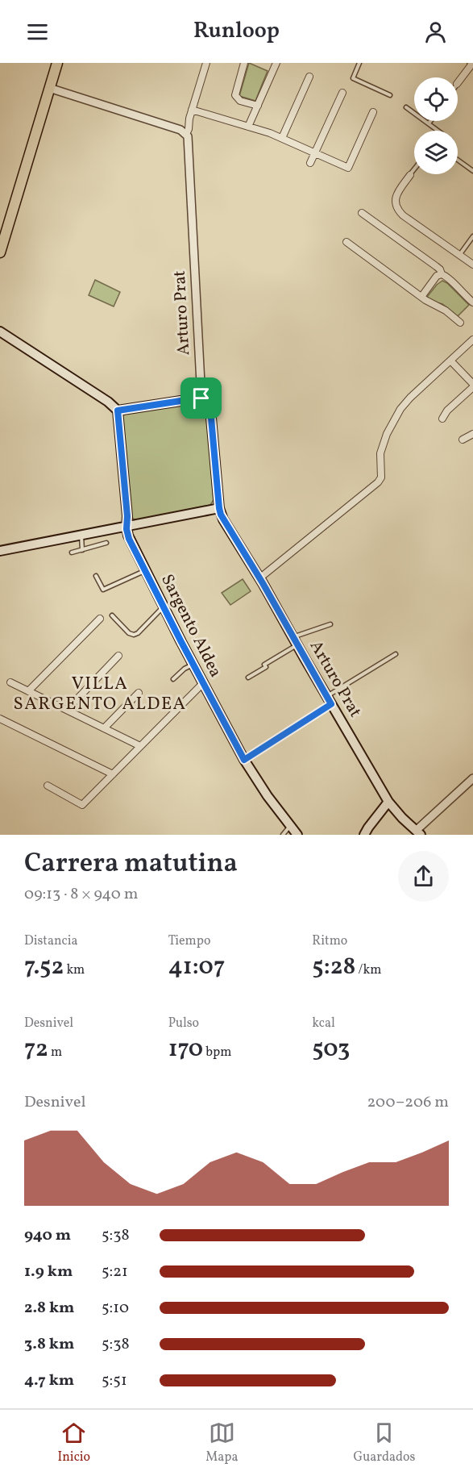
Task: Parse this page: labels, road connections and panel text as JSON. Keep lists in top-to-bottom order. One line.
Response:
{"streets":{"main road":["Arturo Prat","Sargento Aldea"]},"districts":["VILLA SARGENTO ALDEA"],"page":{"header":"Runloop","heading":["Carrera matutina","09:13 · 8 × 940 m"],"stats":[["Distancia","7.52 km"],["Tiempo","41:07"],["Ritmo","5:28 /km"],["Desnivel","72 m"],["Pulso","170 bpm"],["kcal","503"]],"chart":["Desnivel","200–206 m"],"list":[{"name":"940 m","note":"5:38"},{"name":"1.9 km","note":"5:21"},{"name":"2.8 km","note":"5:10"},{"name":"3.8 km","note":"5:38"},{"name":"4.7 km","note":"5:51"}],"tabs":["Inicio","Mapa","Guardados"]}}
